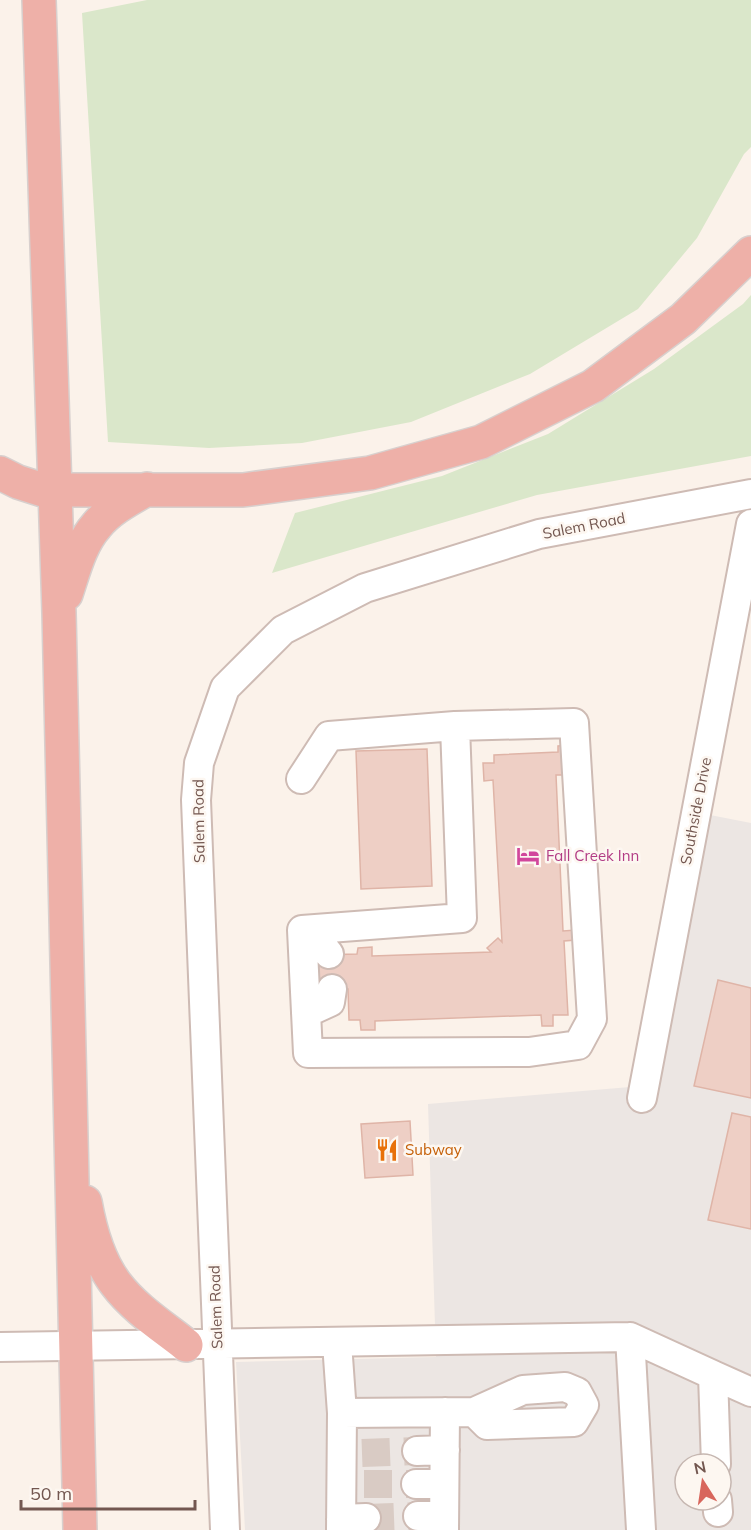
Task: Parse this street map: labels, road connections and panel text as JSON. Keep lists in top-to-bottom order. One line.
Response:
{"streets":{"street":["Salem Road","Southside Drive"]},"places":{"hotel":["Fall Creek Inn"],"restaurant":["Subway"]},"scale_bar":"50 m","north":"top"}
